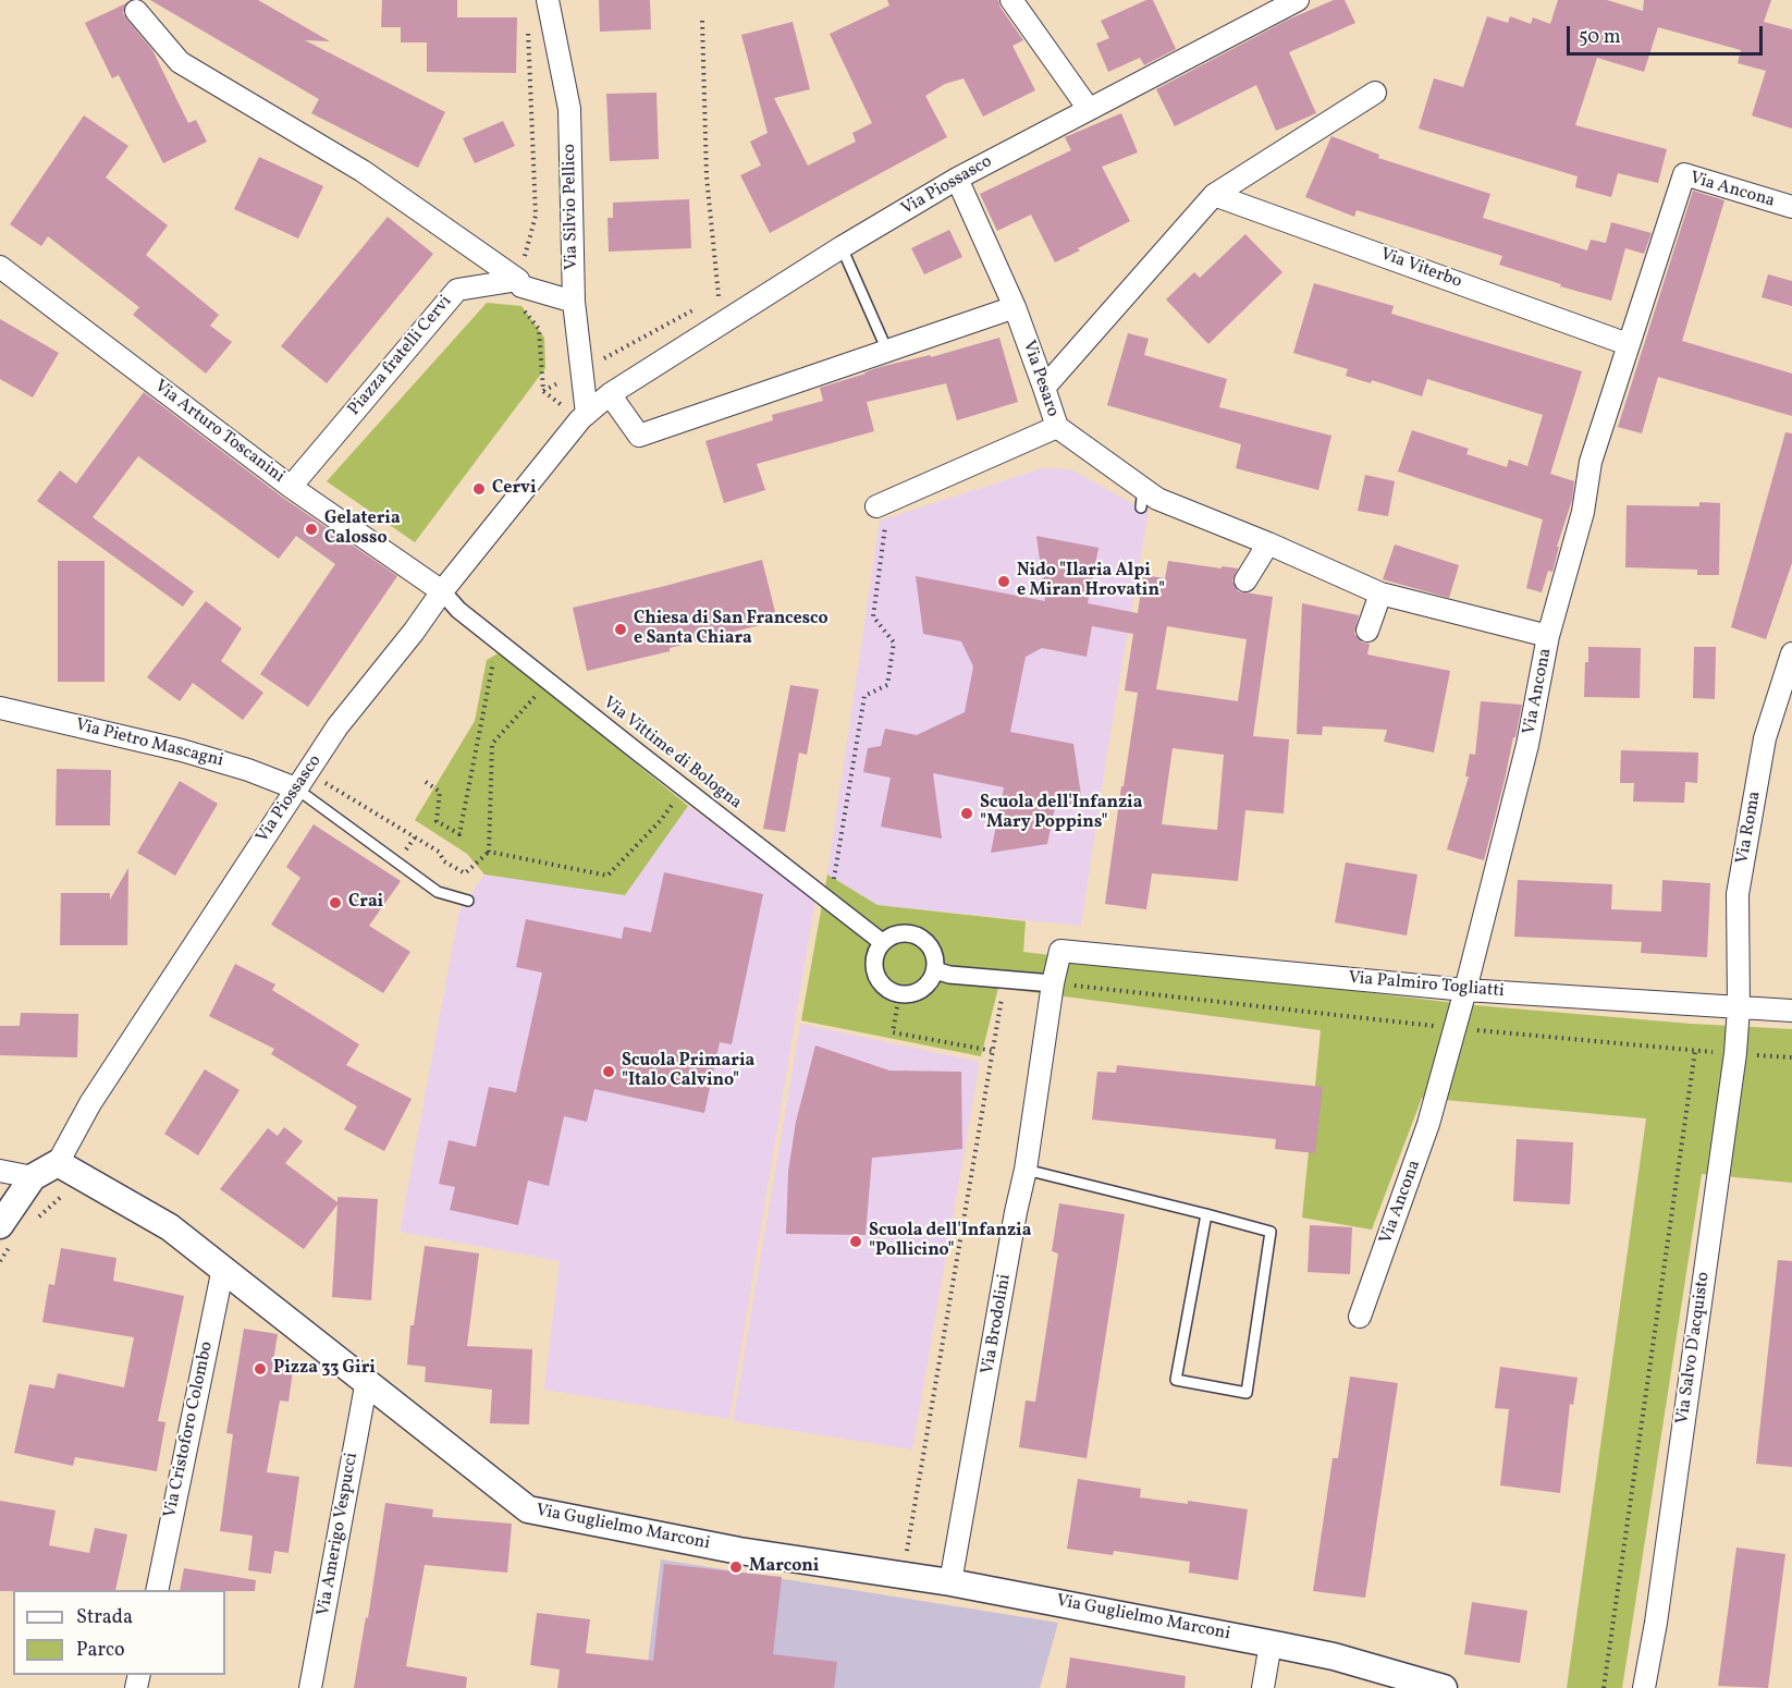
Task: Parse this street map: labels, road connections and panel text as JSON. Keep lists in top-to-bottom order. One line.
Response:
{"streets":{"street":["Via Piossasco","Via Ancona","Via Silvio Pellico","Via Viterbo","Piazza fratelli Cervi","Via Pesaro","Via Arturo Toscanini","Via Pietro Mascagni","Via Vittime di Bologna","Via Roma","Via Palmiro Togliatti","Via Brodolini","Via Salvo D'acquisto","Via Cristoforo Colombo","Via Guglielmo Marconi","Via Amerigo Vespucci"]},"crossings":[["Via Piossasco","Via Silvio Pellico"],["Via Piossasco","Via Pesaro"],["Via Piossasco","Via Arturo Toscanini"],["Via Piossasco","Via Pietro Mascagni"],["Via Piossasco","Via Vittime di Bologna"],["Via Piossasco","Via Guglielmo Marconi"],["Via Ancona","Via Viterbo"],["Via Ancona","Via Pesaro"],["Via Ancona","Via Palmiro Togliatti"],["Via Silvio Pellico","Piazza fratelli Cervi"],["Piazza fratelli Cervi","Via Arturo Toscanini"],["Via Arturo Toscanini","Via Vittime di Bologna"],["Via Roma","Via Palmiro Togliatti"],["Via Roma","Via Salvo D'acquisto"],["Via Palmiro Togliatti","Via Brodolini"],["Via Palmiro Togliatti","Via Salvo D'acquisto"],["Via Brodolini","Via Guglielmo Marconi"],["Via Cristoforo Colombo","Via Guglielmo Marconi"],["Via Guglielmo Marconi","Via Amerigo Vespucci"]],"places":["Cervi","Gelateria Calosso","Nido \"Ilaria Alpi e Miran Hrovatin\"","Chiesa di San Francesco e Santa Chiara","Scuola dell'Infanzia \"Mary Poppins\"","Crai","Scuola Primaria \"Italo Calvino\"","Scuola dell'Infanzia \"Pollicino\"","Pizza 33 Giri","Marconi"],"legend":["Strada","Parco"],"scale_bar":"50 m"}
